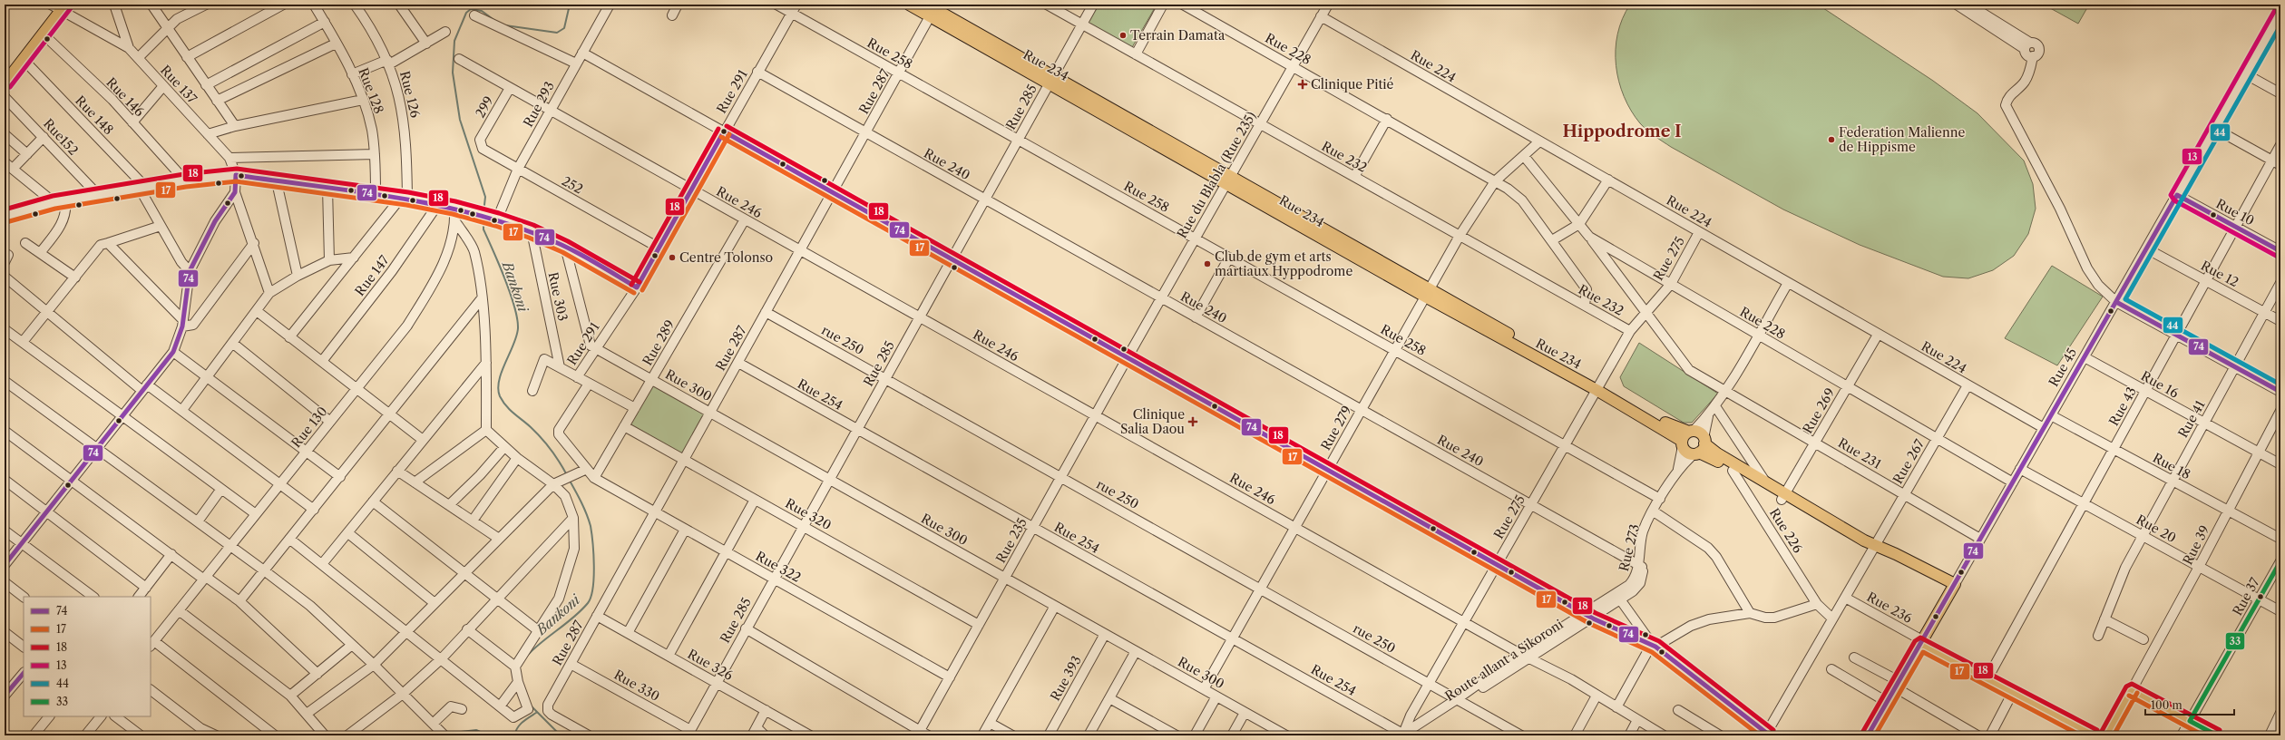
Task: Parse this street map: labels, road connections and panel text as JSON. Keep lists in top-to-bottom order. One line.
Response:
{"streets":{"main road":["Rue 234","Rue 45"],"street":["Rue 228","Rue 258","Rue 224","Rue 137","Rue 128","Rue 291","Rue 287","Rue 126","Rue 146","Rue 293","299","Rue 285","Rue 148","Rue152","Rue 232","Rue 240","Rue du Blabla (Rue 235)","252","Rue 246","Rue 10","Rue 275","Rue 12","Rue 147","Rue 303","rue 250","Rue 289","Rue 16","Rue 300","Rue 254","Rue 43","Rue 269","Rue 41","Rue 130","Rue 279","Rue 231","Rue 267","Rue 18","Rue 320","Rue 20","Rue 226","Rue 235","Rue 39","Rue 273","Rue 322","Rue 37","Rue 236","Route allant a Sikoroni","Rue 326","Rue 393","Rue 330"]},"crossings":[["Rue 228","Rue 232"],["Rue 228","Rue du Blabla (Rue 235)"],["Rue 228","Rue 275"],["Rue 228","Rue 45"],["Rue 228","Rue 269"],["Rue 228","Rue 279"],["Rue 228","Rue 231"],["Rue 228","Rue 267"],["Rue 258","Rue 291"],["Rue 258","Rue 287"],["Rue 258","Rue 285"],["Rue 258","Rue du Blabla (Rue 235)"],["Rue 258","Rue 275"],["Rue 258","Rue 279"],["Rue 258","Rue 273"],["Rue 234","Rue 287"],["Rue 234","Rue 285"],["Rue 234","Rue du Blabla (Rue 235)"],["Rue 234","Rue 275"],["Rue 234","Rue 279"],["Rue 234","Rue 273"],["Rue 224","Rue du Blabla (Rue 235)"],["Rue 224","Rue 275"],["Rue 224","Rue 45"],["Rue 224","Rue 269"],["Rue 224","Rue 279"],["Rue 224","Rue 267"],["Rue 291","Rue 240"],["Rue 291","252"],["Rue 291","Rue 246"],["Rue 291","Rue 300"],["Rue 287","Rue 240"],["Rue 287","Rue 246"],["Rue 287","rue 250"],["Rue 287","Rue 300"],["Rue 287","Rue 254"],["Rue 287","Rue 320"],["Rue 287","Rue 322"],["Rue 287","Rue 326"],["Rue 287","Rue 330"],["Rue 293","252"],["Rue 293","Rue 246"],["299","252"],["299","Rue 246"],["Rue 285","Rue 232"],["Rue 285","Rue 240"],["Rue 285","Rue 246"],["Rue 285","rue 250"],["Rue 285","Rue 300"],["Rue 285","Rue 254"],["Rue 285","Rue 320"],["Rue 285","Rue 322"],["Rue 285","Rue 326"],["Rue 285","Rue 330"],["Rue 232","Rue du Blabla (Rue 235)"],["Rue 232","Rue 275"],["Rue 232","Rue 279"],["Rue 240","Rue du Blabla (Rue 235)"],["Rue 240","Rue 275"],["Rue 240","Rue 279"],["Rue 240","Rue 273"],["Rue 240","Route allant a Sikoroni"],["Rue du Blabla (Rue 235)","Rue 235"],["Rue 246","Rue 275"],["Rue 246","Rue 289"],["Rue 246","Rue 279"],["Rue 246","Rue 235"],["Rue 246","Route allant a Sikoroni"],["Rue 10","Rue 45"],["Rue 10","Rue 43"],["Rue 275","rue 250"],["Rue 275","Rue 254"],["Rue 275","Rue 231"],["Rue 12","Rue 45"],["Rue 12","Rue 43"],["Rue 12","Rue 41"],["rue 250","Rue 279"],["rue 250","Rue 235"],["rue 250","Route allant a Sikoroni"],["Rue 289","Rue 300"],["Rue 289","Rue 320"],["Rue 289","Rue 322"],["Rue 45","Rue 16"],["Rue 45","Rue 231"],["Rue 45","Rue 18"],["Rue 45","Rue 20"],["Rue 45","Rue 236"],["Rue 16","Rue 43"],["Rue 16","Rue 41"],["Rue 16","Rue 39"],["Rue 300","Rue 279"],["Rue 300","Rue 235"],["Rue 300","Rue 393"],["Rue 254","Rue 279"],["Rue 254","Rue 235"],["Rue 43","Rue 18"],["Rue 43","Rue 20"],["Rue 269","Rue 231"],["Rue 41","Rue 18"],["Rue 41","Rue 20"],["Rue 231","Rue 267"],["Rue 267","Rue 226"],["Rue 267","Rue 236"],["Rue 18","Rue 39"],["Rue 320","Rue 235"],["Rue 20","Rue 39"],["Rue 20","Rue 37"],["Rue 235","Rue 322"],["Rue 273","Route allant a Sikoroni"]],"districts":["Hippodrome I"],"water":["Bankoni"],"places":{"other":["Terrain Damata","Federation Malienne de Hippisme","Centre Tolonso","Club de gym et arts martiaux Hyppodrome"],"health":["Clinique Pitié","Clinique Salia Daou"]},"lines":["transit line 13","transit line 44","transit line 18","transit line 74","transit line 17","transit line 33"],"legend":["74","17","18","13","44","33"],"scale_bar":"100 m"}
